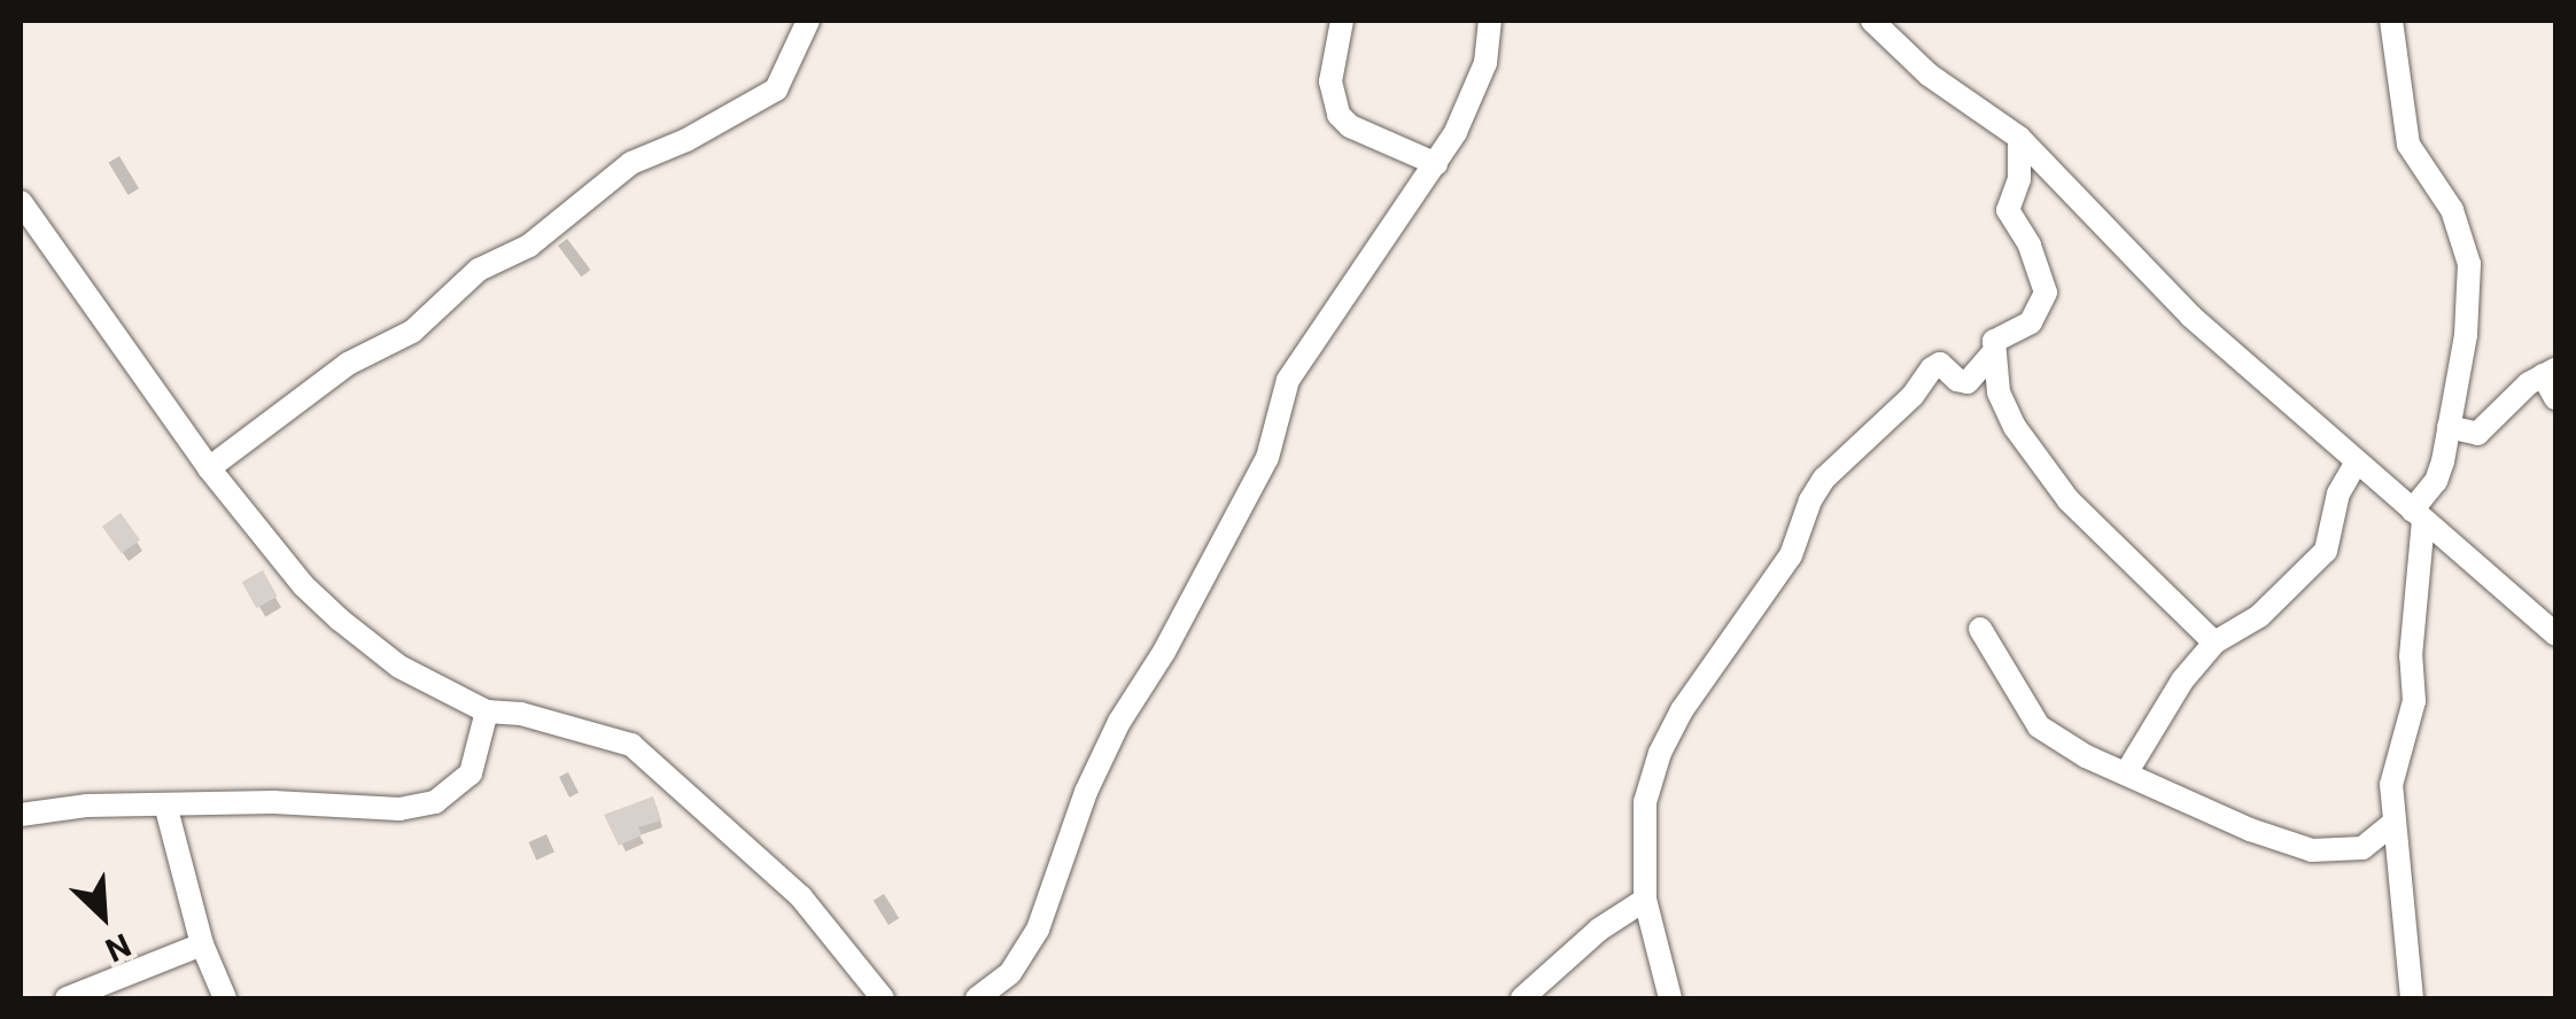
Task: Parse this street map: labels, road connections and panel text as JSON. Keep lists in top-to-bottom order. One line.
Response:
{"north":"bottom right"}
